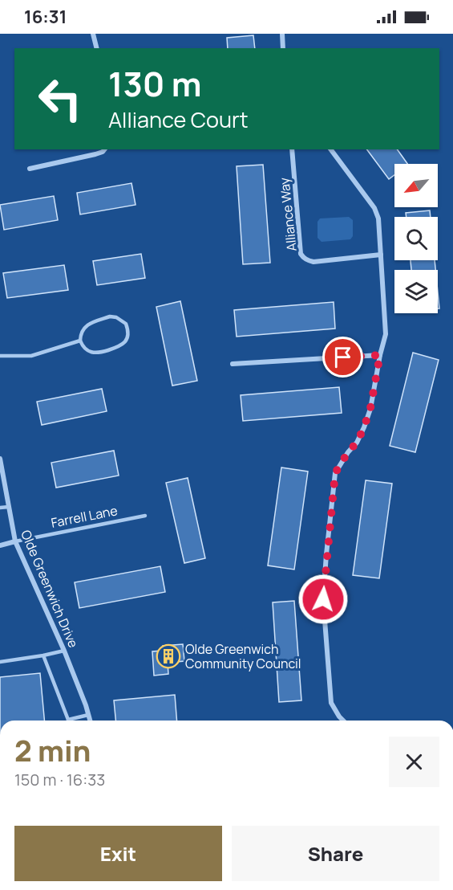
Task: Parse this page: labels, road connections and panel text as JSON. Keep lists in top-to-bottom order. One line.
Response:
{"streets":{"street":["Alliance Way","Farrell Lane","Olde Greenwich Drive"]},"crossings":[["Farrell Lane","Olde Greenwich Drive"]],"places":{"building":["Olde Greenwich Community Council"]},"north":"bottom left","page":{"status":"16:31","turn":["130 m","Alliance Court"],"heading":["2 min","150 m · 16:33"],"buttons":["Exit","Share"]}}
